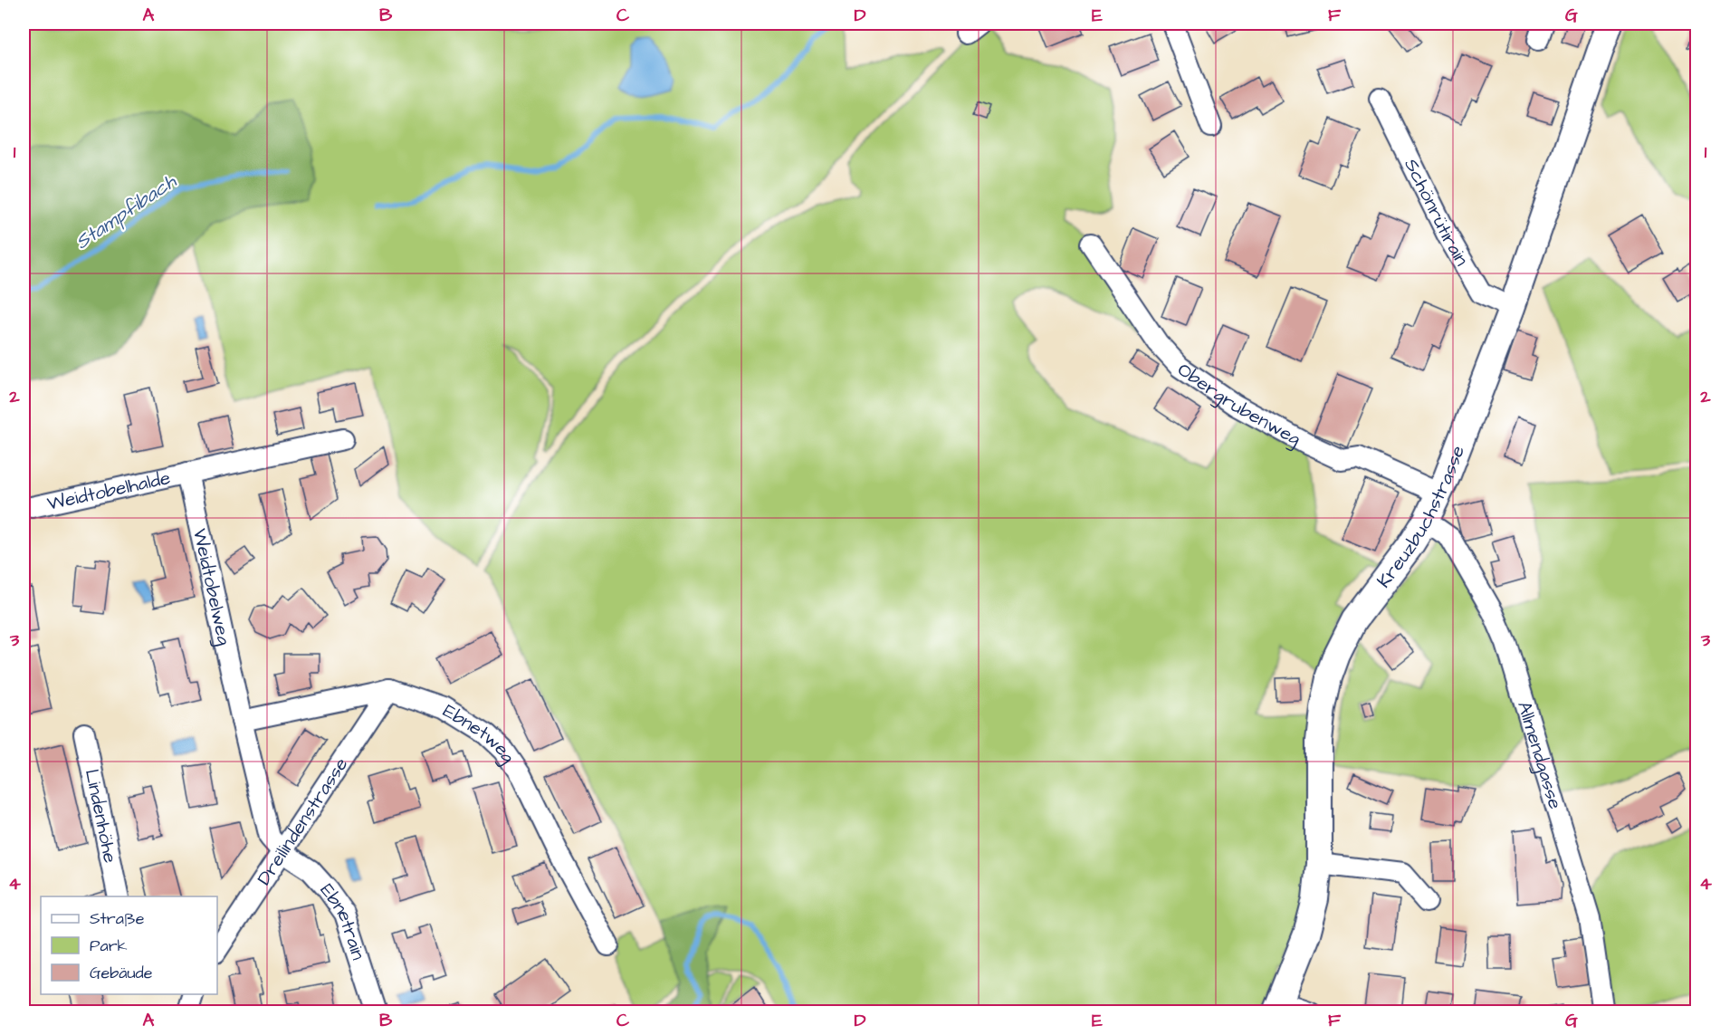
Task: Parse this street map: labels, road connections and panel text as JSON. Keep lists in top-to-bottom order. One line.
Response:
{"streets":{"street":["Schönrütirain","Obergrubenweg","Weidtobelhalde","Kreuzbuchstrasse","Weidtobelweg","Ebnetweg","Allmendgasse","Lindenhöhe","Dreilindenstrasse","Ebnetrain"]},"crossings":[["Schönrütirain","Kreuzbuchstrasse"],["Obergrubenweg","Kreuzbuchstrasse"],["Weidtobelhalde","Weidtobelweg"],["Kreuzbuchstrasse","Allmendgasse"],["Weidtobelweg","Dreilindenstrasse"],["Weidtobelweg","Ebnetrain"],["Ebnetweg","Dreilindenstrasse"],["Dreilindenstrasse","Ebnetrain"]],"water":["Stampfibach"],"legend":["Straße","Park","Gebäude"],"grid":{"columns":["A","B","C","D","E","F","G"],"rows":["1","2","3","4"]}}
